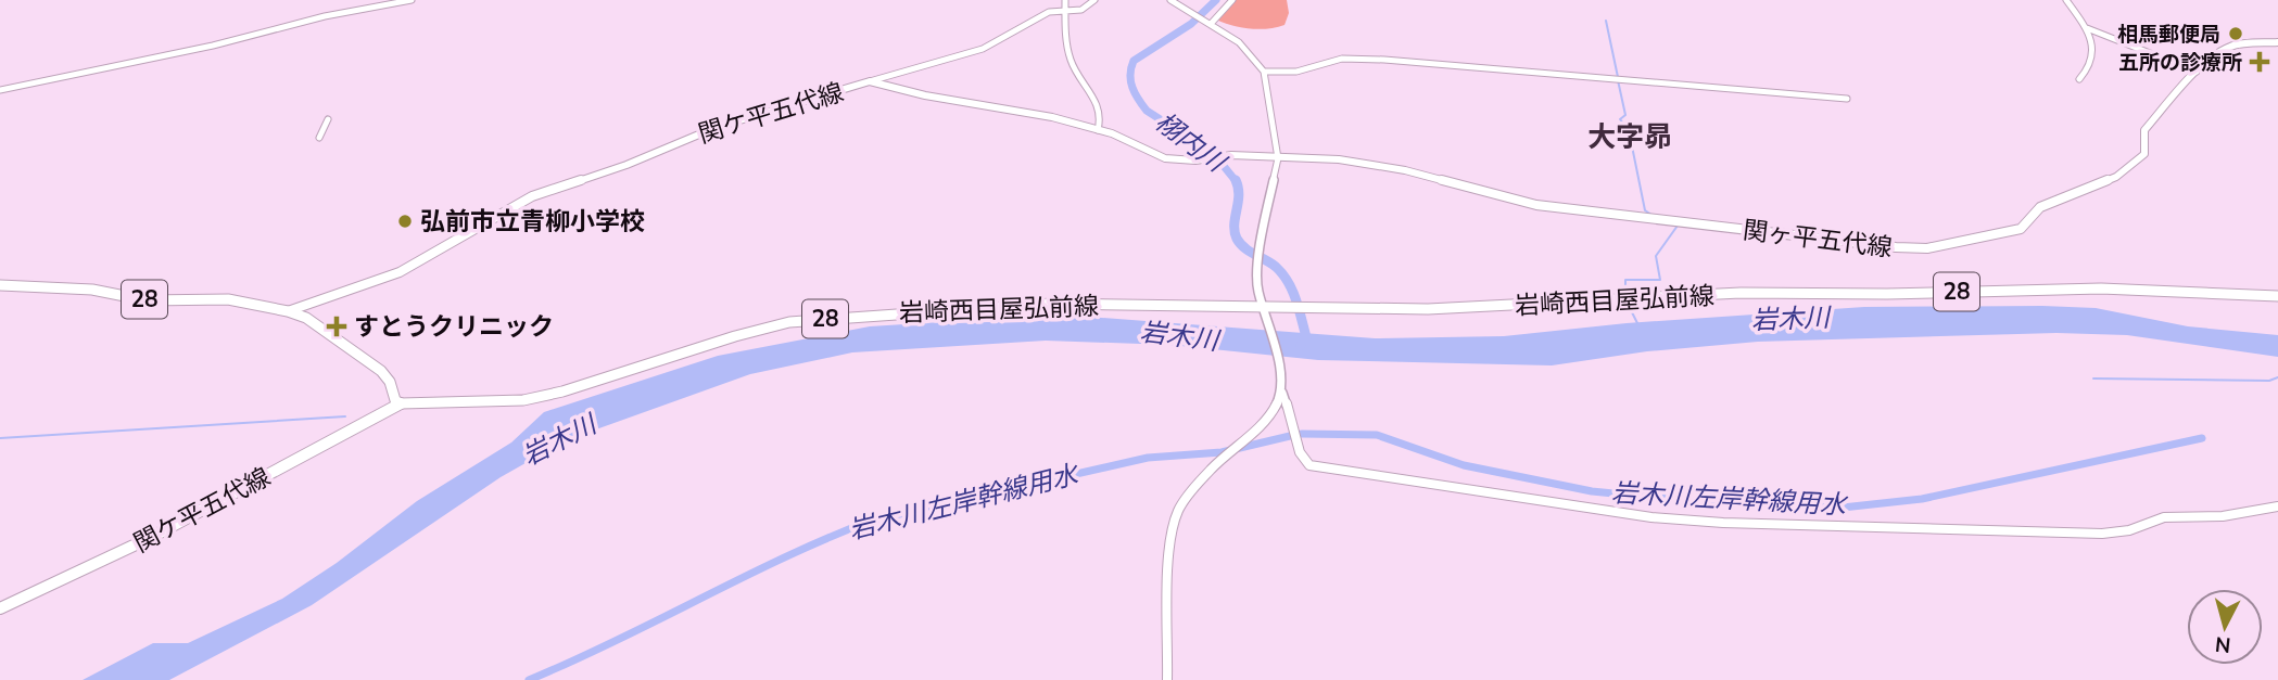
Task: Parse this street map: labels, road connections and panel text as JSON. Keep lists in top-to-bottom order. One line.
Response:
{"streets":{"main road":["関ケ平五代線","関ヶ平五代線","28","岩崎西目屋弘前線"]},"crossings":[["関ケ平五代線","関ヶ平五代線"],["関ケ平五代線","28"],["関ケ平五代線","岩崎西目屋弘前線"],["28","岩崎西目屋弘前線"]],"districts":["大字昴"],"water":["栩内川","岩木川","岩木川左岸幹線用水"],"places":{"other":["相馬郵便局","弘前市立青柳小学校"],"health":["五所の診療所","すとうクリニック"]},"north":"bottom"}
